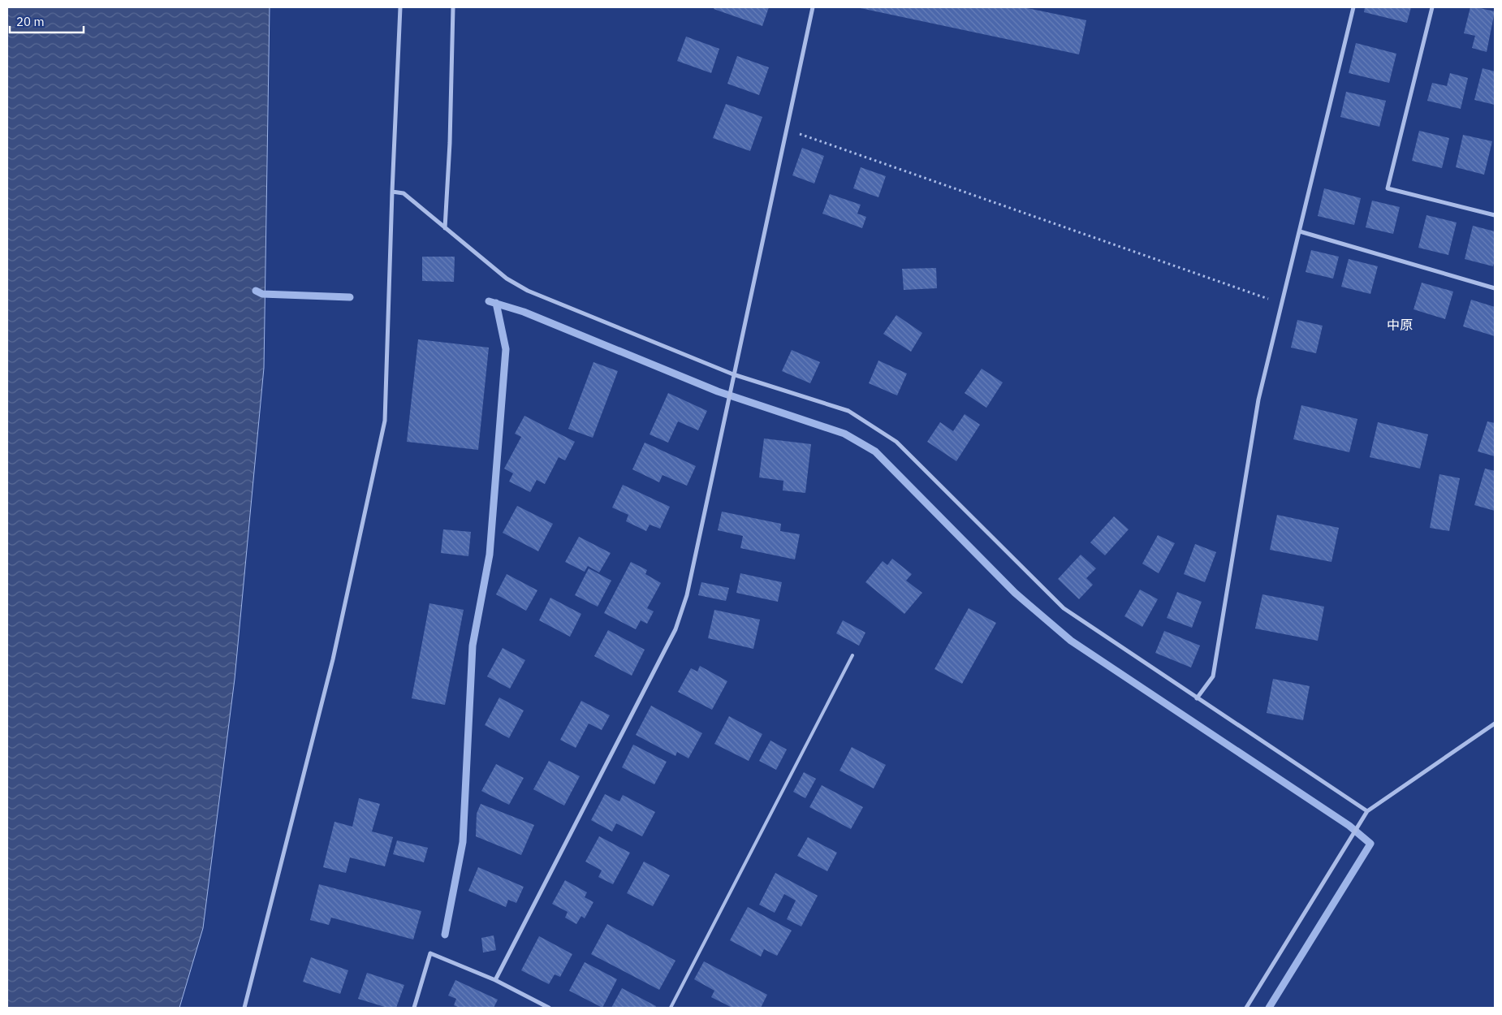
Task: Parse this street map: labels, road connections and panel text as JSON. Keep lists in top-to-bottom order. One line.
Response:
{"districts":["中原"],"scale_bar":"20 m"}
